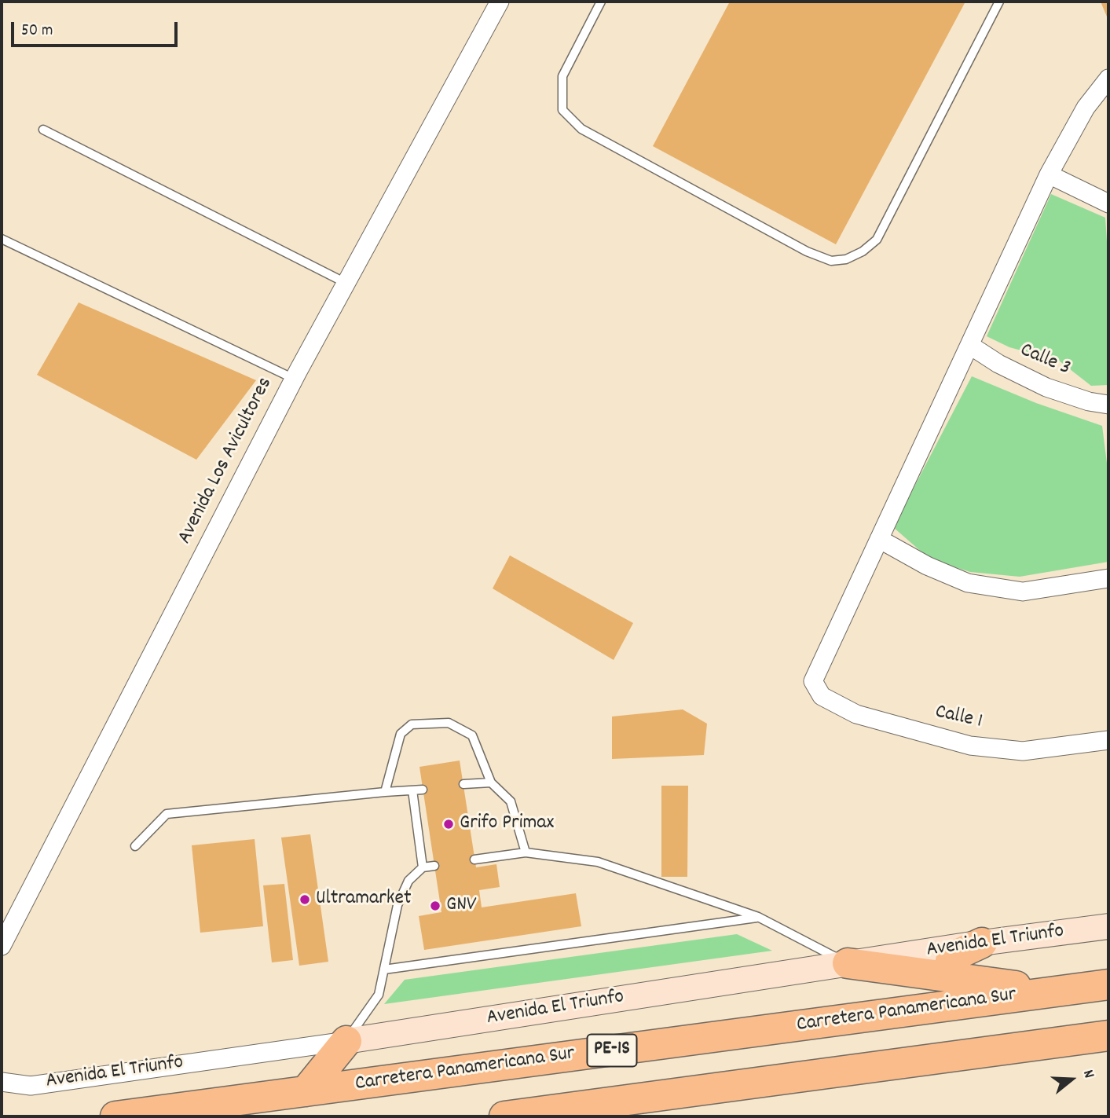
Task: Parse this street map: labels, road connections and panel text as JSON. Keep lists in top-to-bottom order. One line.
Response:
{"streets":{"highway":["Carretera Panamericana Sur","PE-1S"],"main road":["Avenida El Triunfo"],"street":["Calle 3","Avenida Los Avicultores","Calle 1"]},"places":["Grifo Primax","Ultramarket","GNV"],"scale_bar":"50 m","north":"right"}
